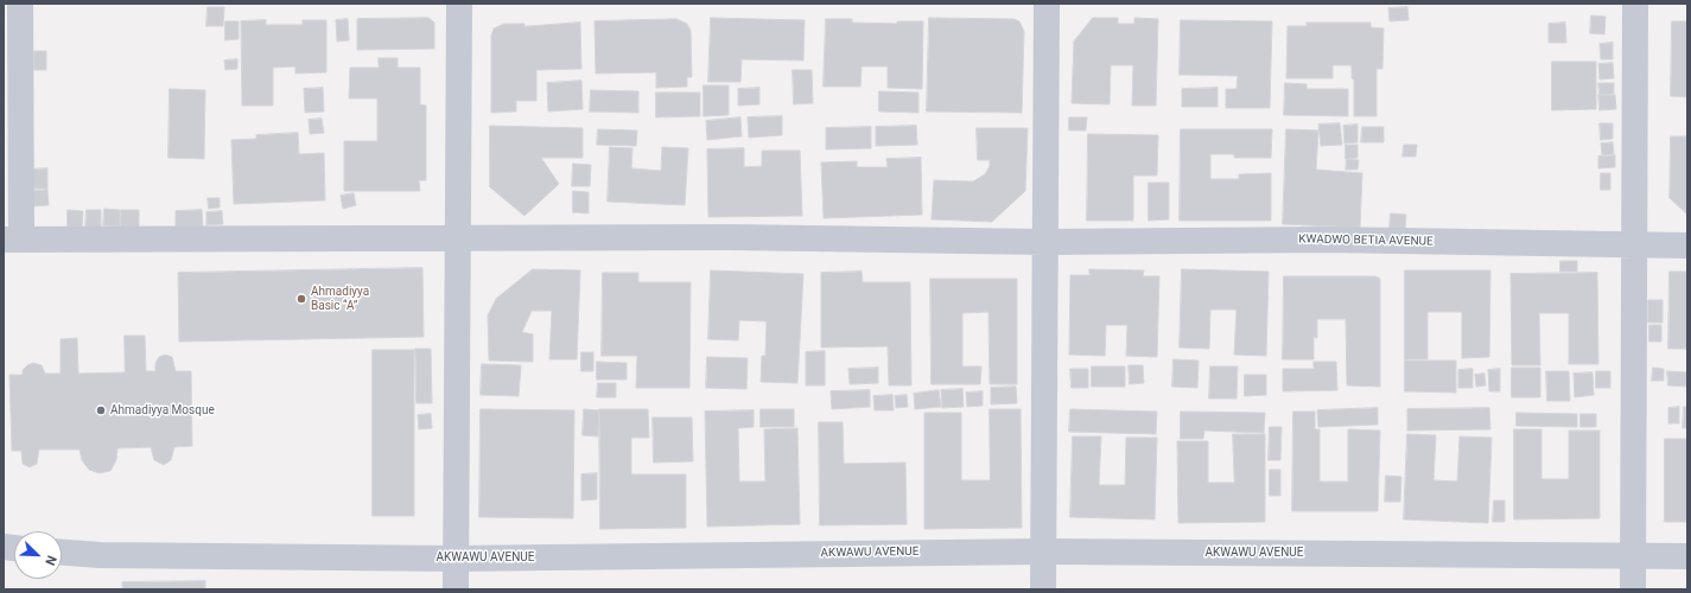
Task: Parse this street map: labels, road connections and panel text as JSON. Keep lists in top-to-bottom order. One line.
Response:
{"streets":{"street":["KWADWO BETIA AVENUE","AKWAWU AVENUE"]},"places":["Ahmadiyya Basic “A”","Ahmadiyya Mosque"],"north":"bottom right"}
